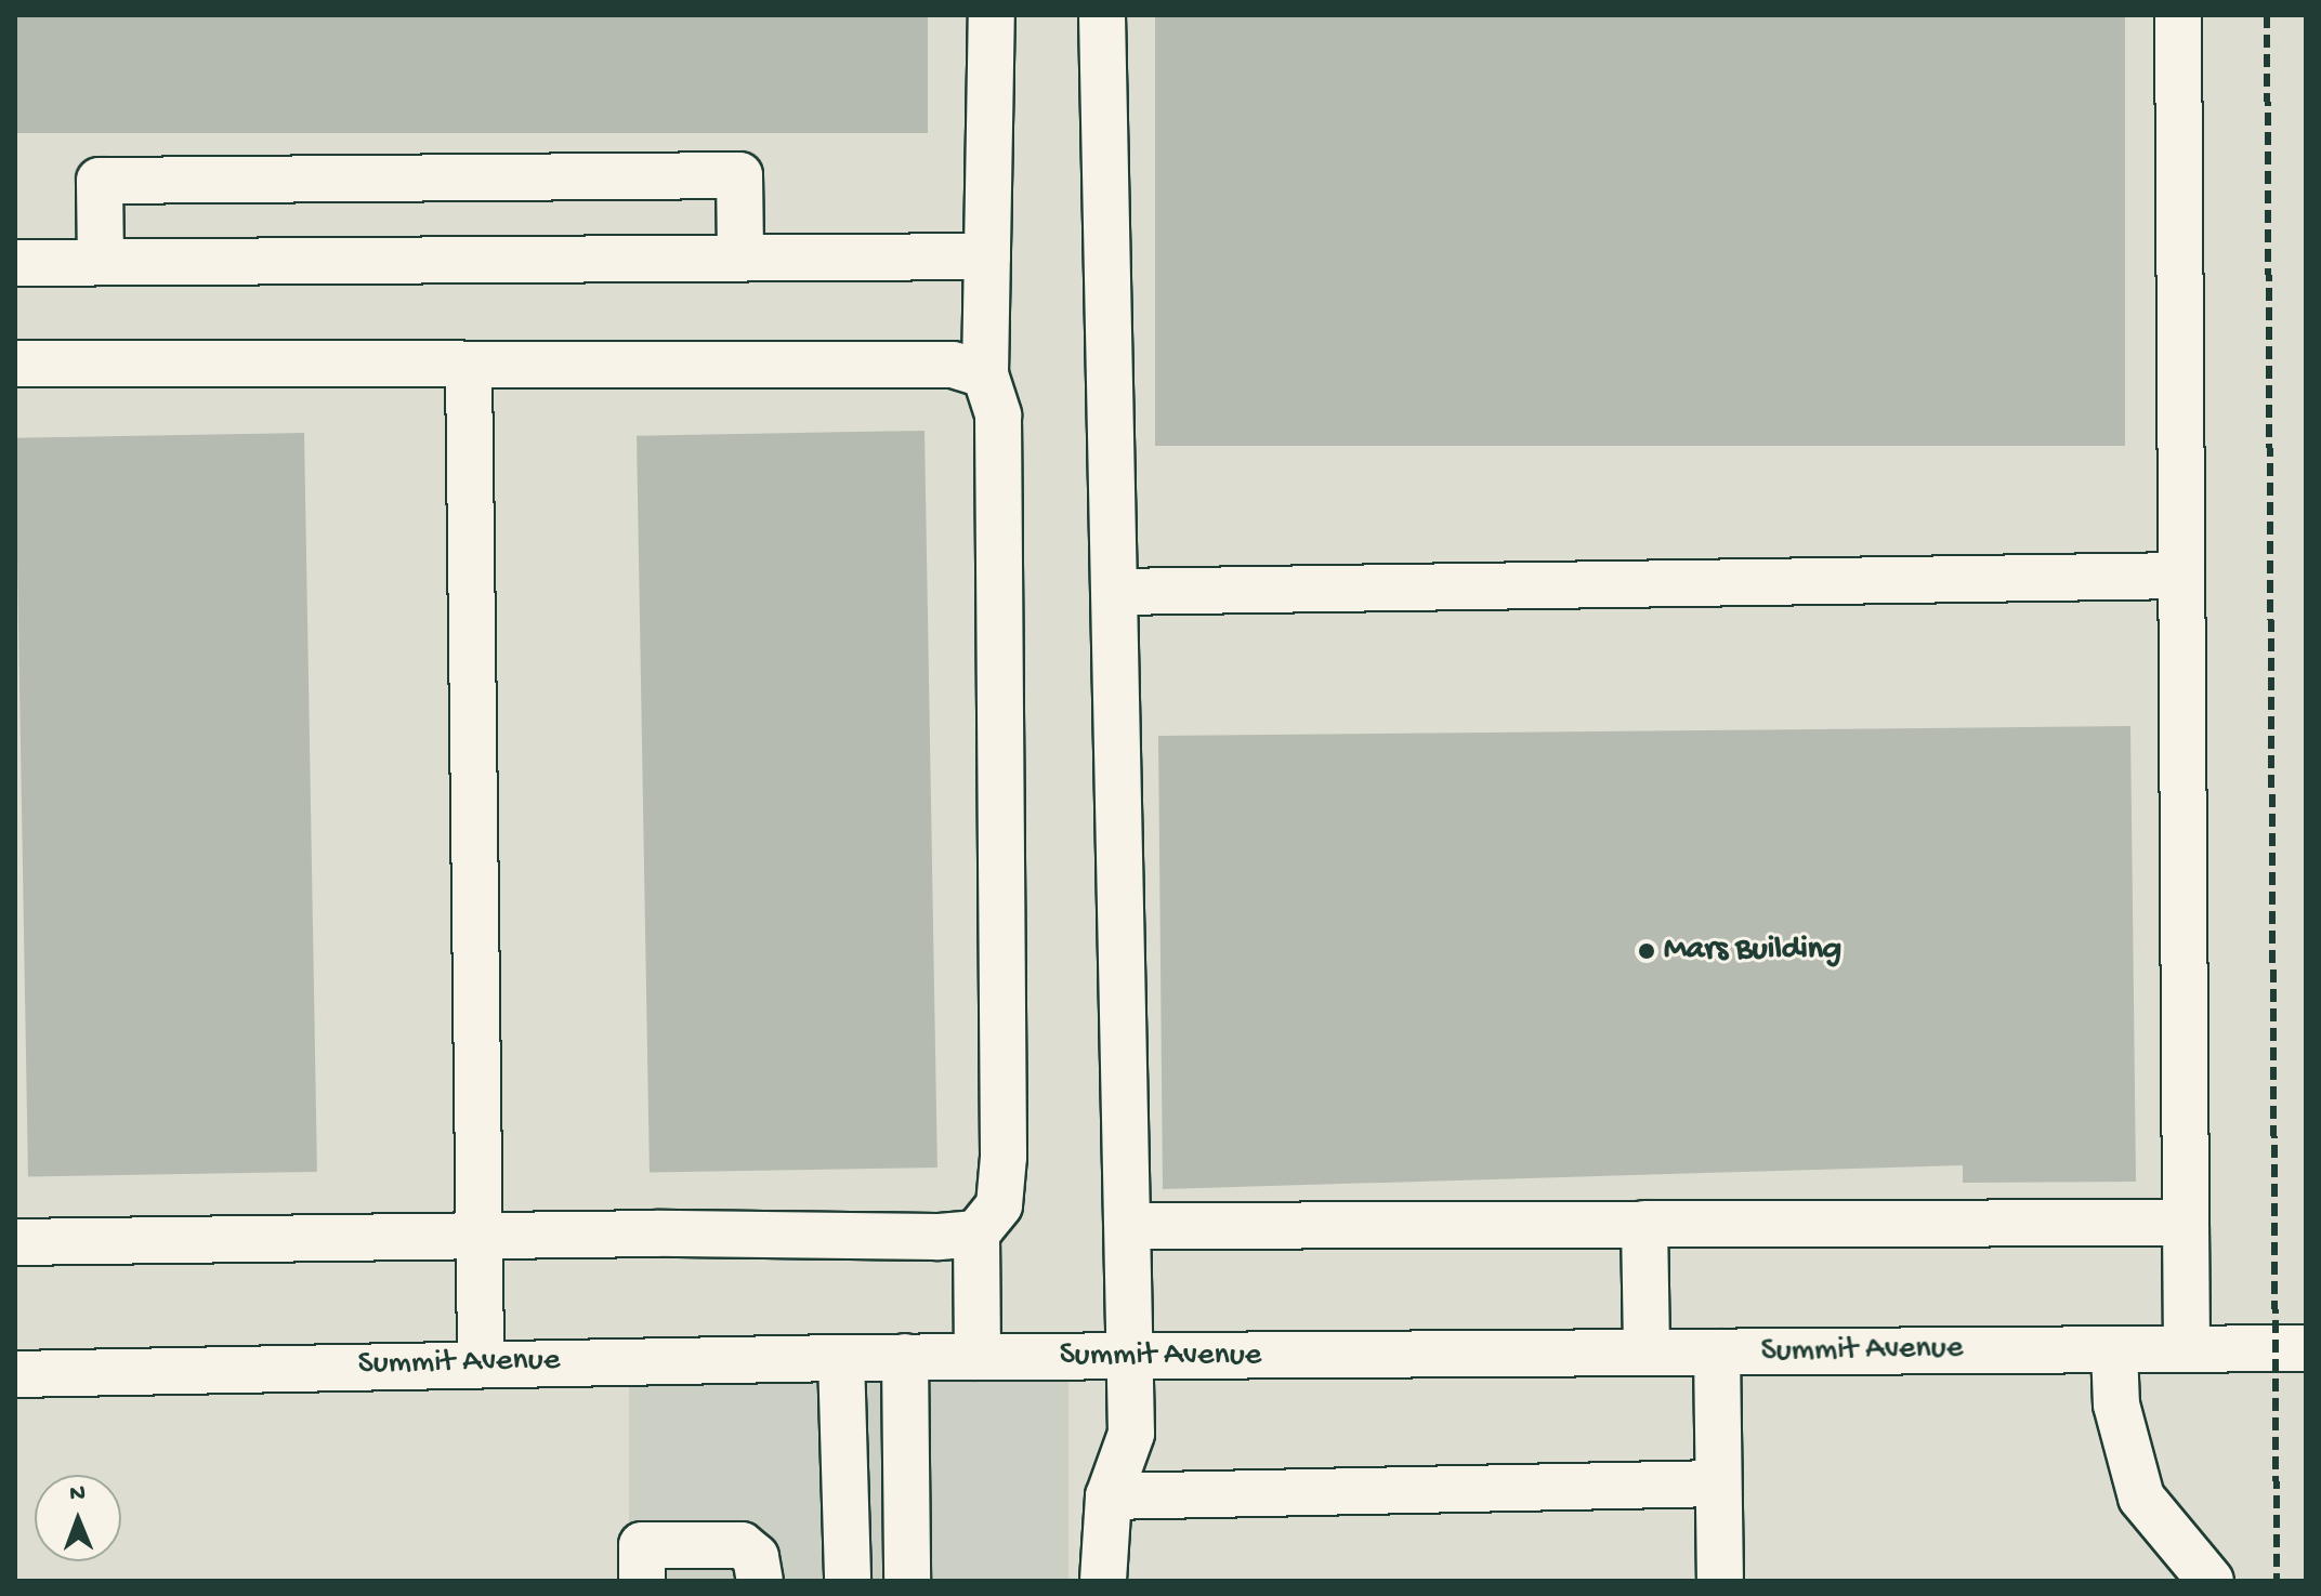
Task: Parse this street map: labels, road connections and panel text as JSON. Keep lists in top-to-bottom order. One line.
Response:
{"streets":{"street":["Summit Avenue"]},"places":["Mars Building"],"north":"top"}
